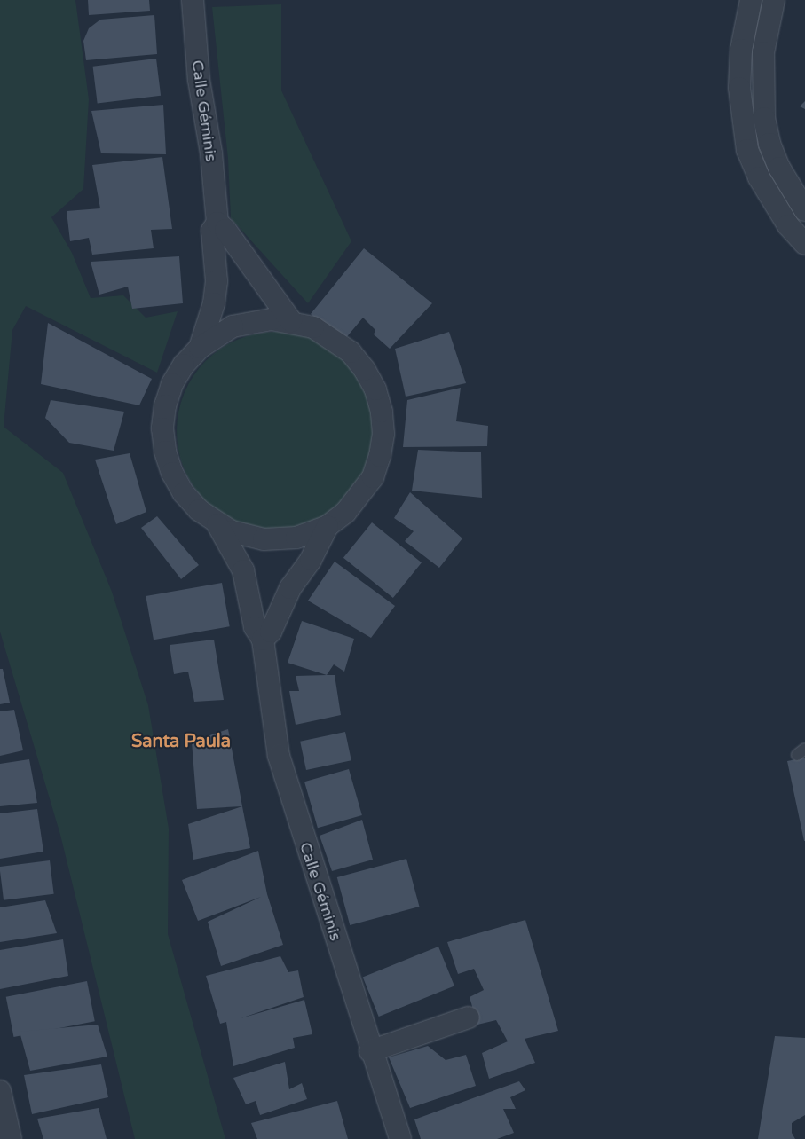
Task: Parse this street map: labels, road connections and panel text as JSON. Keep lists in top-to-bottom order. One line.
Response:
{"streets":{"street":["Calle Géminis"]},"districts":["Santa Paula"]}
